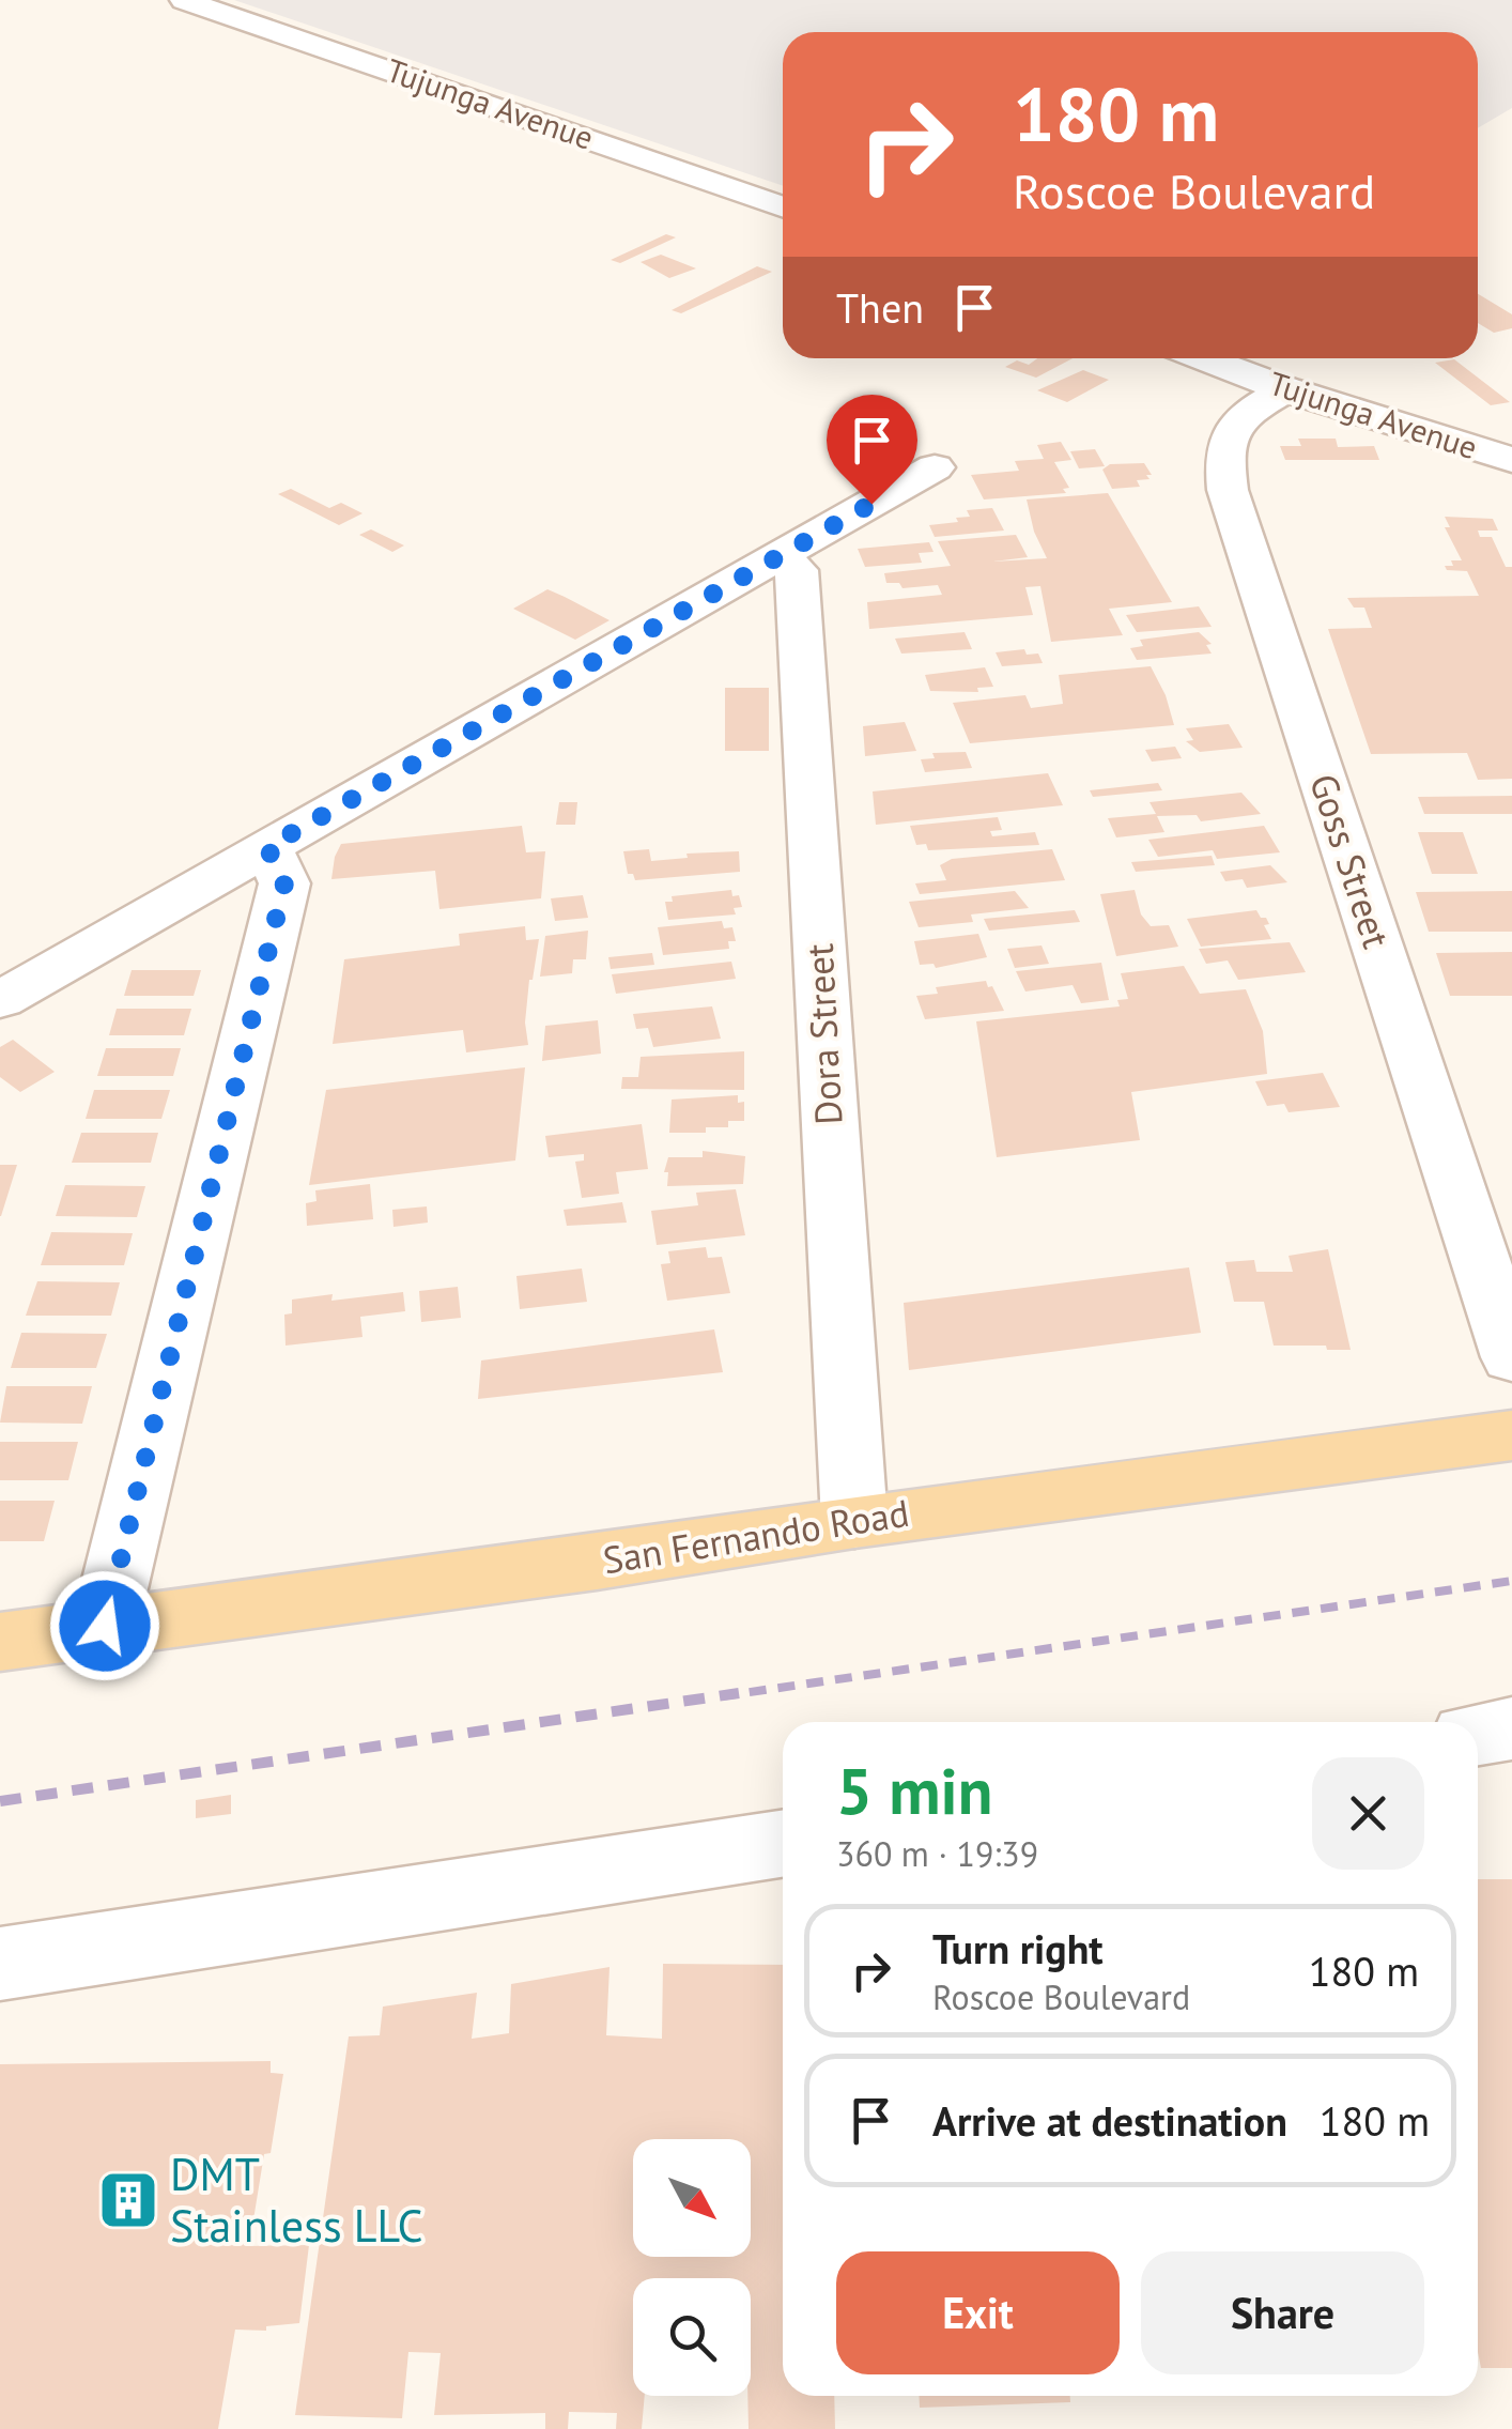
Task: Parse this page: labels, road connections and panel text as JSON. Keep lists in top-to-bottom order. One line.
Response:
{"streets":{"main road":["San Fernando Road"],"street":["Tujunga Avenue","Goss Street","Dora Street"]},"crossings":[["Tujunga Avenue","Goss Street"],["Dora Street","San Fernando Road"]],"places":{"building":["DMT Stainless LLC"]},"north":"bottom right","page":{"turn":["180 m","Roscoe Boulevard"],"then":"Then","heading":["5 min","360 m · 19:39"],"list":[{"name":"Turn right","note":"Roscoe Boulevard","value":"180 m"},{"name":"Arrive at destination","value":"180 m"}],"buttons":["Exit","Share"]}}
